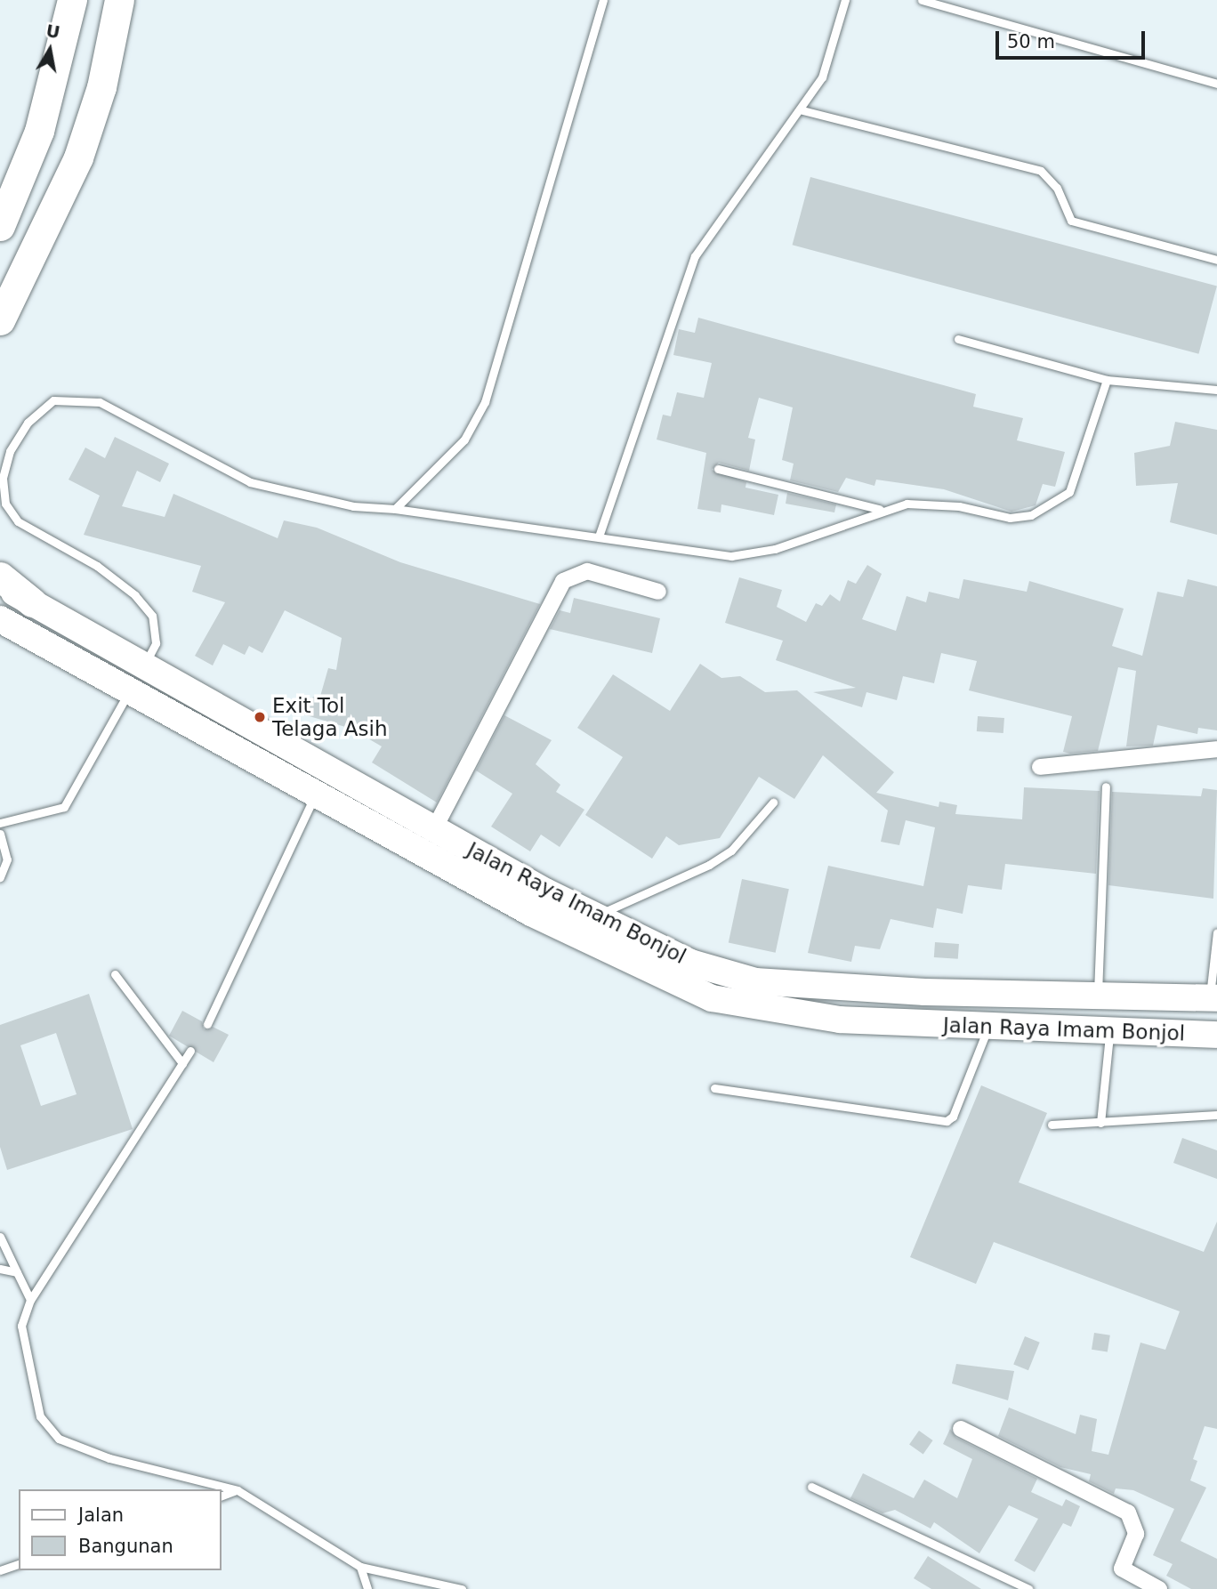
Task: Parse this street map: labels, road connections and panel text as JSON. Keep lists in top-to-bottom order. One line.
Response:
{"streets":{"highway":["Jalan Raya Imam Bonjol"]},"places":["Exit Tol Telaga Asih"],"legend":["Jalan","Bangunan"],"scale_bar":"50 m","north":"top"}
